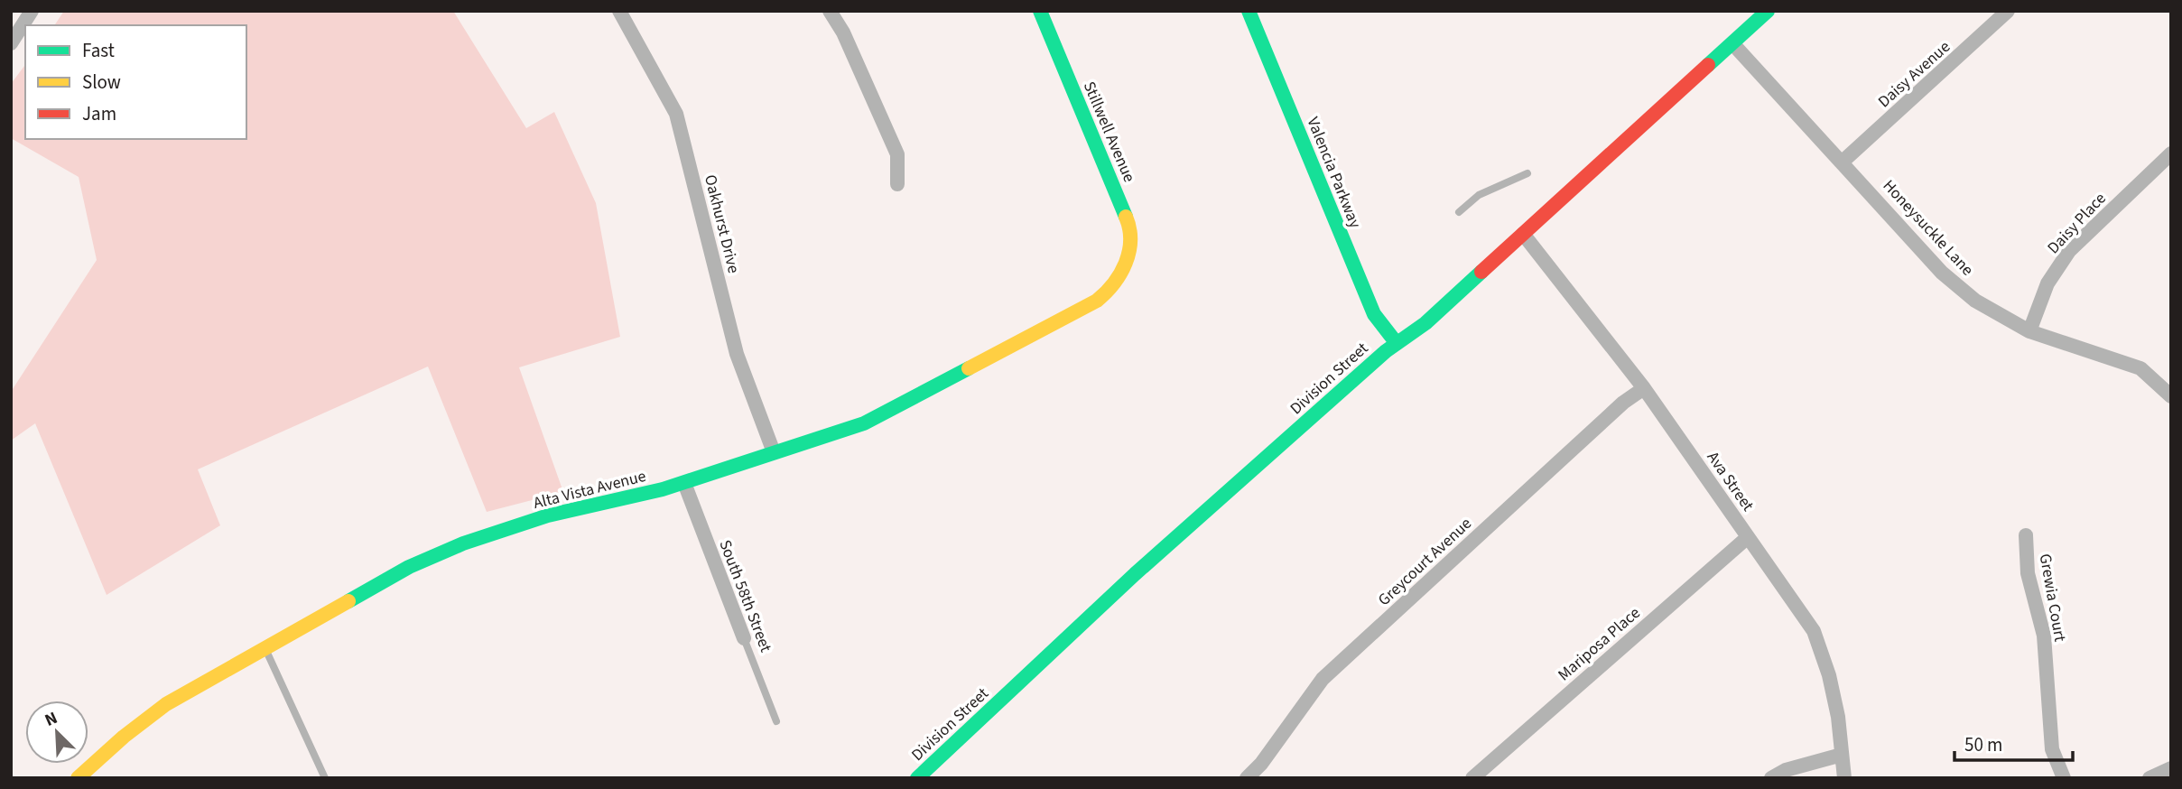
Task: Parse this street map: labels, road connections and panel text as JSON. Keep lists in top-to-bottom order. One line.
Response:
{"streets":{"main road":["Stillwell Avenue","Valencia Parkway","Division Street","Alta Vista Avenue"],"street":["Daisy Avenue","Daisy Place","Oakhurst Drive","Honeysuckle Lane","Ava Street","Greycourt Avenue","South 58th Street","Grewia Court","Mariposa Place"]},"crossings":[["Daisy Avenue","Honeysuckle Lane"],["Stillwell Avenue","Alta Vista Avenue"],["Valencia Parkway","Division Street"],["Daisy Place","Honeysuckle Lane"],["Oakhurst Drive","Alta Vista Avenue"],["Honeysuckle Lane","Division Street"],["Division Street","Ava Street"],["Ava Street","Greycourt Avenue"],["Ava Street","Mariposa Place"],["Alta Vista Avenue","South 58th Street"]],"legend":["Fast","Slow","Jam"],"scale_bar":"50 m","north":"top left"}
